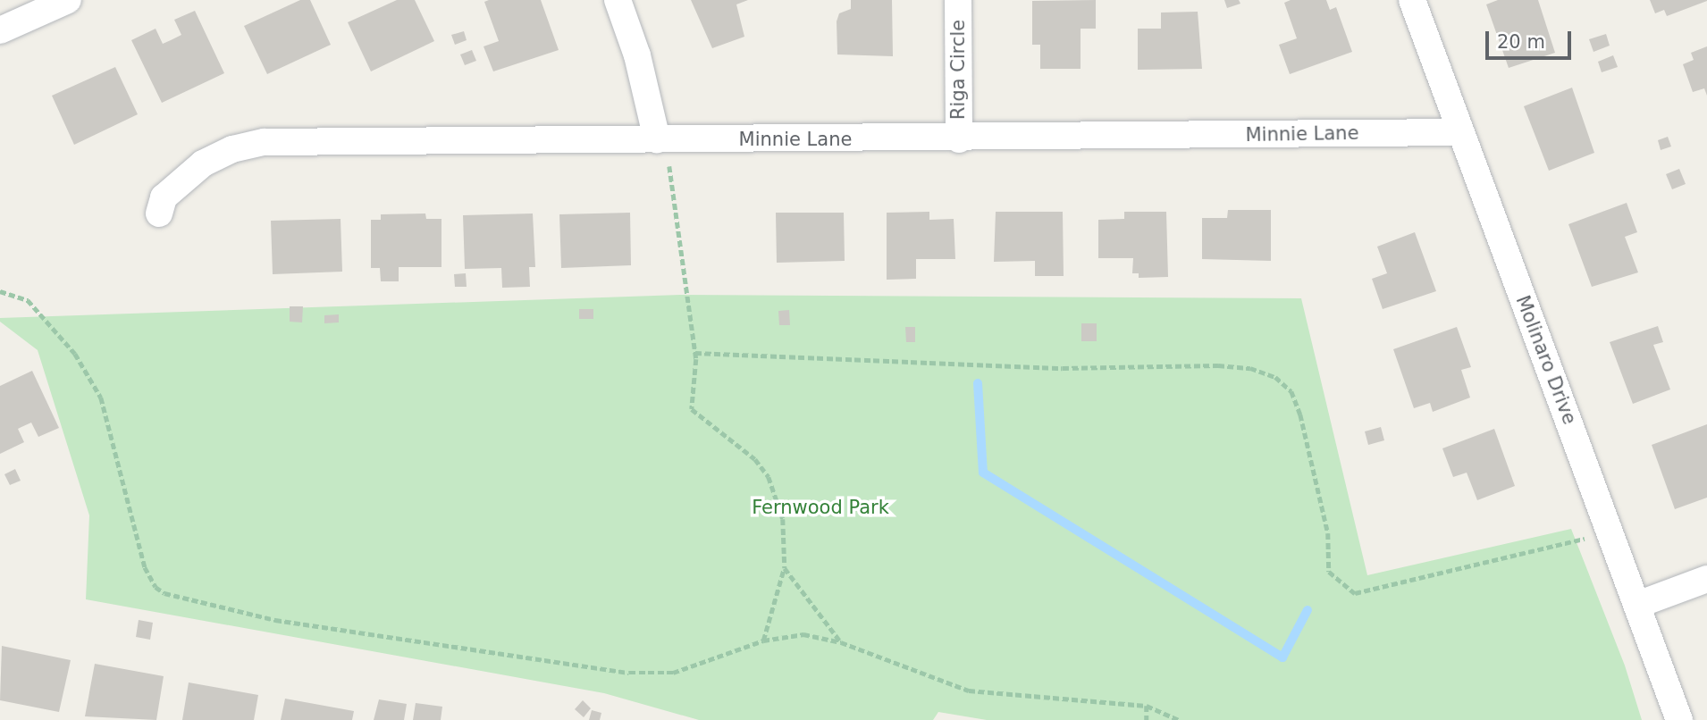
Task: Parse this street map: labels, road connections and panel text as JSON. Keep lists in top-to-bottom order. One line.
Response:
{"streets":{"street":["Riga Circle","Minnie Lane","Molinaro Drive"]},"crossings":[["Riga Circle","Minnie Lane"],["Minnie Lane","Molinaro Drive"]],"parks":["Fernwood Park"],"scale_bar":"20 m"}
